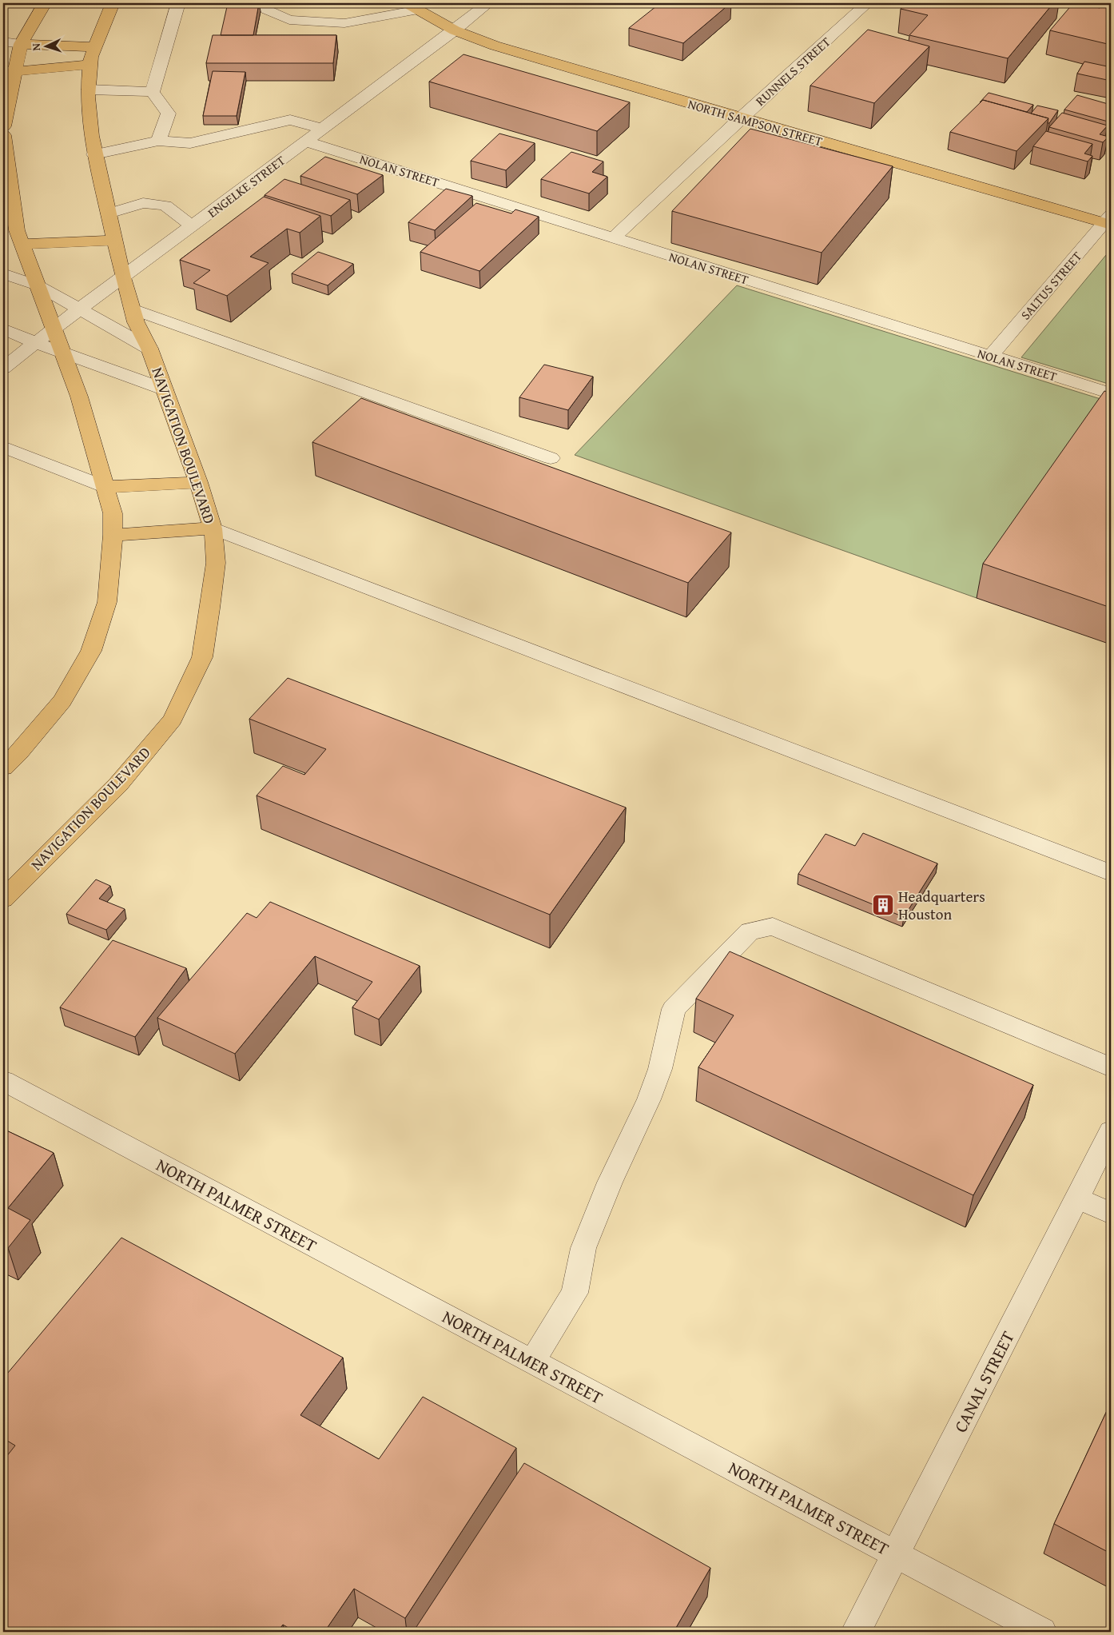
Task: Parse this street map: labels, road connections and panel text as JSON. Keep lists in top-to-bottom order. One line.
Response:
{"streets":{"main road":["NORTH SAMPSON STREET","NAVIGATION BOULEVARD"],"street":["RUNNELS STREET","NOLAN STREET","ENGELKE STREET","SALTUS STREET","NORTH PALMER STREET","CANAL STREET"]},"crossings":[["RUNNELS STREET","NORTH SAMPSON STREET"],["RUNNELS STREET","NOLAN STREET"],["NORTH SAMPSON STREET","ENGELKE STREET"],["NORTH SAMPSON STREET","SALTUS STREET"],["NOLAN STREET","ENGELKE STREET"],["NOLAN STREET","SALTUS STREET"],["ENGELKE STREET","NAVIGATION BOULEVARD"],["NORTH PALMER STREET","CANAL STREET"]],"places":{"building":["Headquarters Houston"]},"north":"left"}
